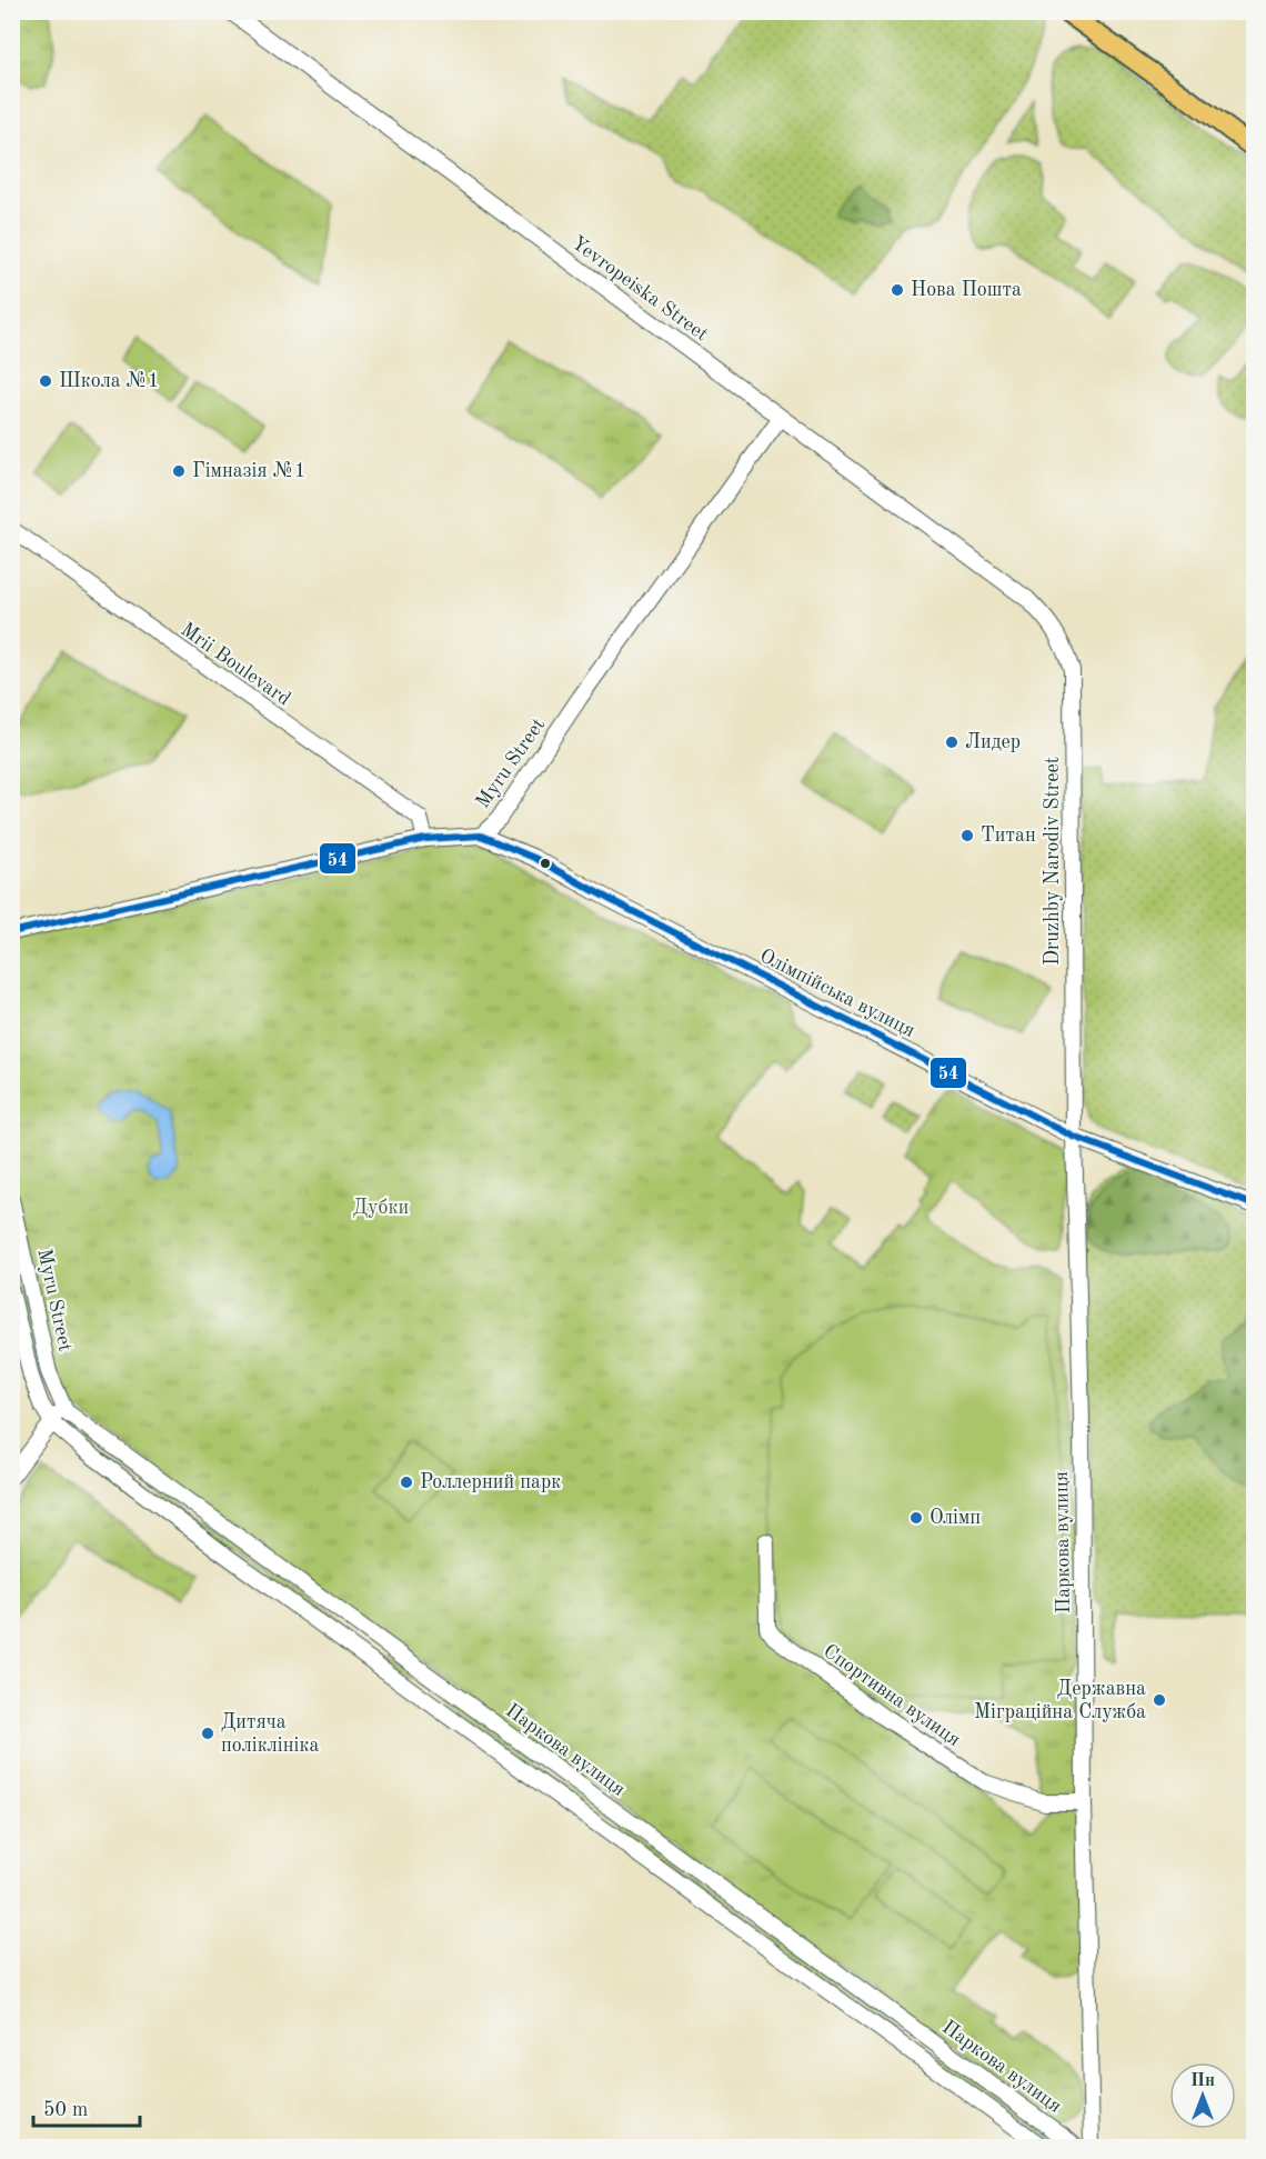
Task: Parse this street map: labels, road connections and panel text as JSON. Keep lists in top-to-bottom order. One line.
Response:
{"streets":{"street":["Yevropeiska Street","Mrii Boulevard","Myru Street","Druzhby Narodiv Street","Олімпійська вулиця","Паркова вулиця","Спортивна вулиця"]},"crossings":[["Yevropeiska Street","Myru Street"],["Yevropeiska Street","Druzhby Narodiv Street"],["Mrii Boulevard","Myru Street"],["Myru Street","Олімпійська вулиця"],["Myru Street","Паркова вулиця"],["Druzhby Narodiv Street","Олімпійська вулиця"],["Druzhby Narodiv Street","Паркова вулиця"],["Олімпійська вулиця","Паркова вулиця"],["Паркова вулиця","Спортивна вулиця"]],"parks":["Дубки"],"places":["Нова Пошта","Школа №1","Гімназія №1","Лидер","Титан","Роллерний парк","Олімп","Державна Міграційна Служба","Дитяча поліклініка"],"lines":["transit line 54"],"scale_bar":"50 m","north":"top"}
